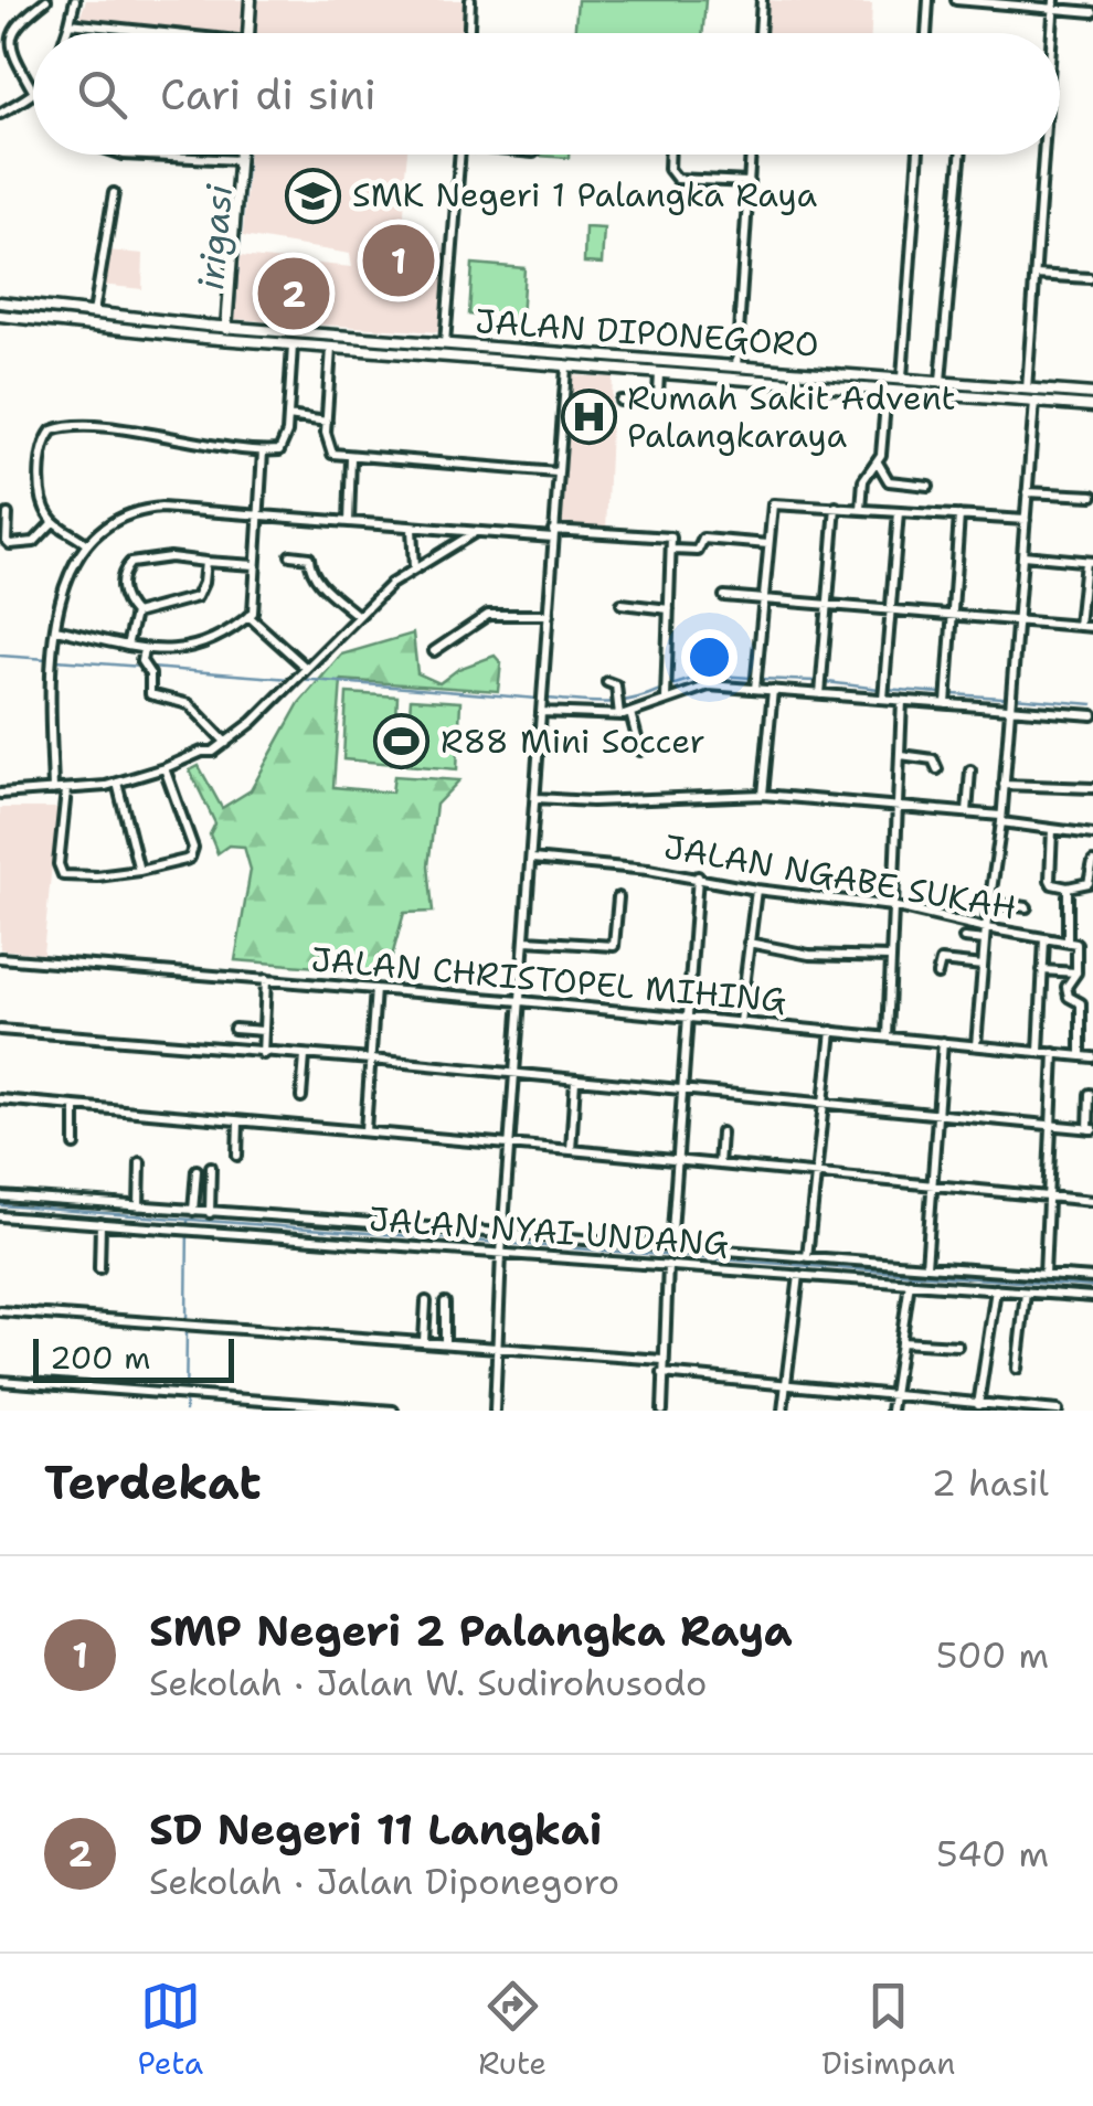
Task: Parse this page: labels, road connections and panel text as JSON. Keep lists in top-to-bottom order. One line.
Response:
{"streets":{"main road":["JALAN DIPONEGORO"],"street":["JALAN NGABE SUKAH","JALAN CHRISTOPEL MIHING","JALAN NYAI UNDANG"]},"water":["irigasi"],"places":{"school or university":["SMK Negeri 1 Palangka Raya"],"hospital":["Rumah Sakit Advent Palangkaraya"],"sports":["R88 Mini Soccer"]},"scale_bar":"200 m","page":{"search":"Cari di sini","pins":["1","2"],"scale":"200 m","heading":["Terdekat","2 hasil"],"list":[{"mark":"1","name":"SMP Negeri 2 Palangka Raya","note":"Sekolah · Jalan W. Sudirohusodo","value":"500 m"},{"mark":"2","name":"SD Negeri 11 Langkai","note":"Sekolah · Jalan Diponegoro","value":"540 m"}],"nav":["Peta","Rute","Disimpan"]}}
